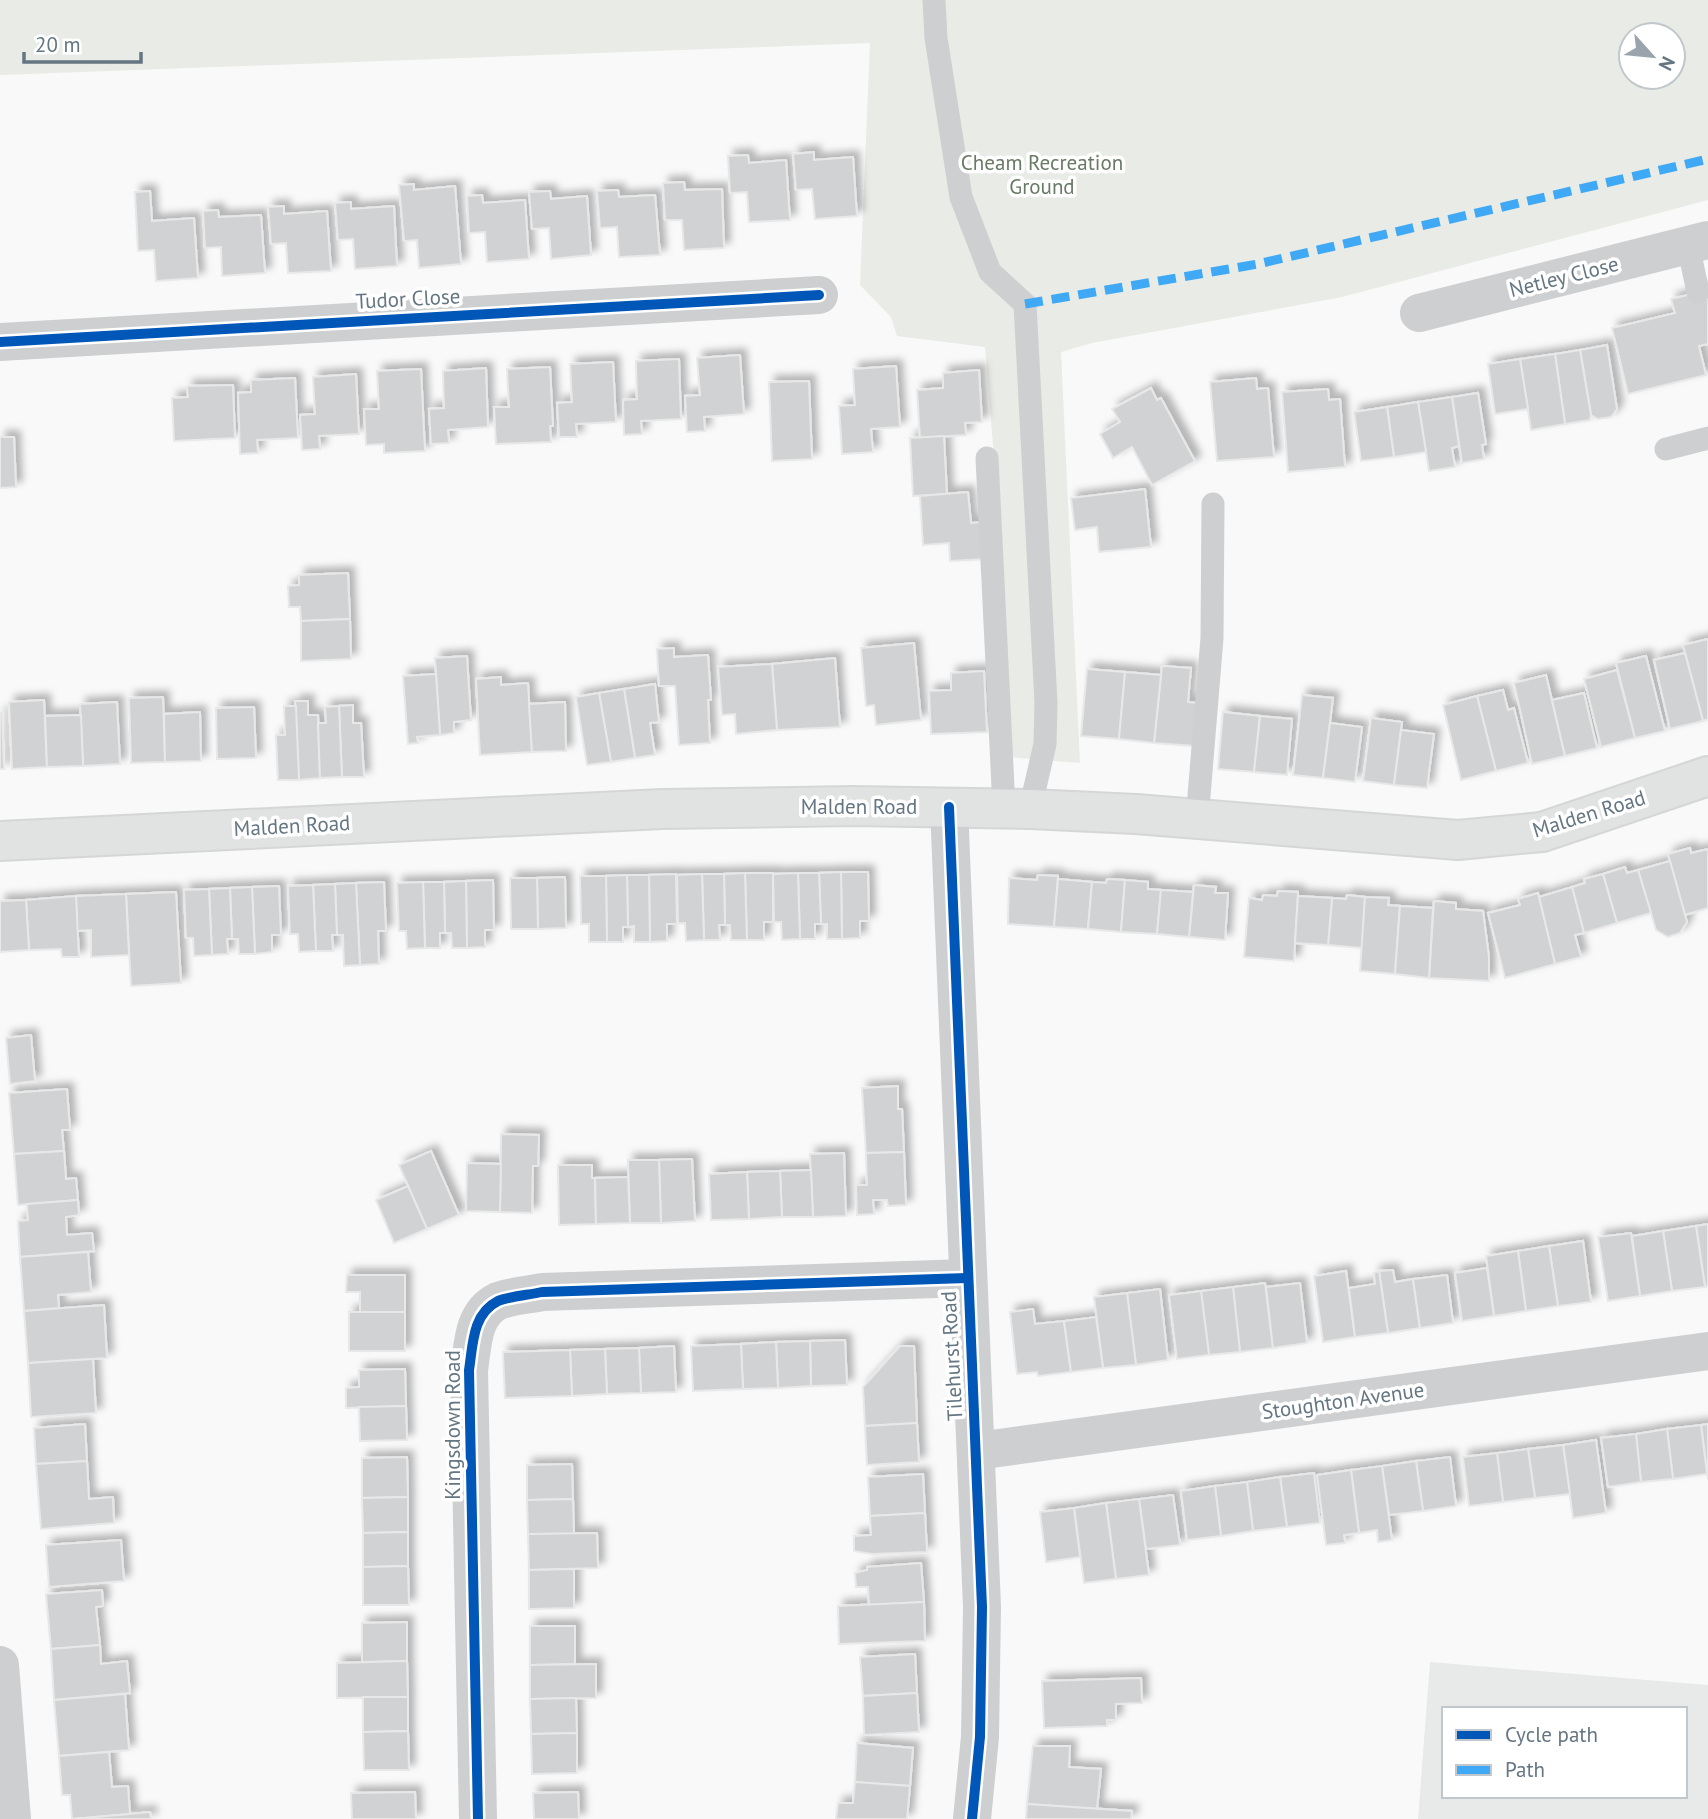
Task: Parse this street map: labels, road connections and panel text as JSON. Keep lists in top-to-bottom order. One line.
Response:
{"streets":{"main road":["Malden Road"],"street":["Netley Close","Tudor Close","Tilehurst Road","Stoughton Avenue","Kingsdown Road"]},"crossings":[["Malden Road","Tilehurst Road"],["Tilehurst Road","Stoughton Avenue"],["Tilehurst Road","Kingsdown Road"]],"parks":["Cheam Recreation Ground"],"legend":["Cycle path","Path"],"scale_bar":"20 m","north":"bottom right"}
